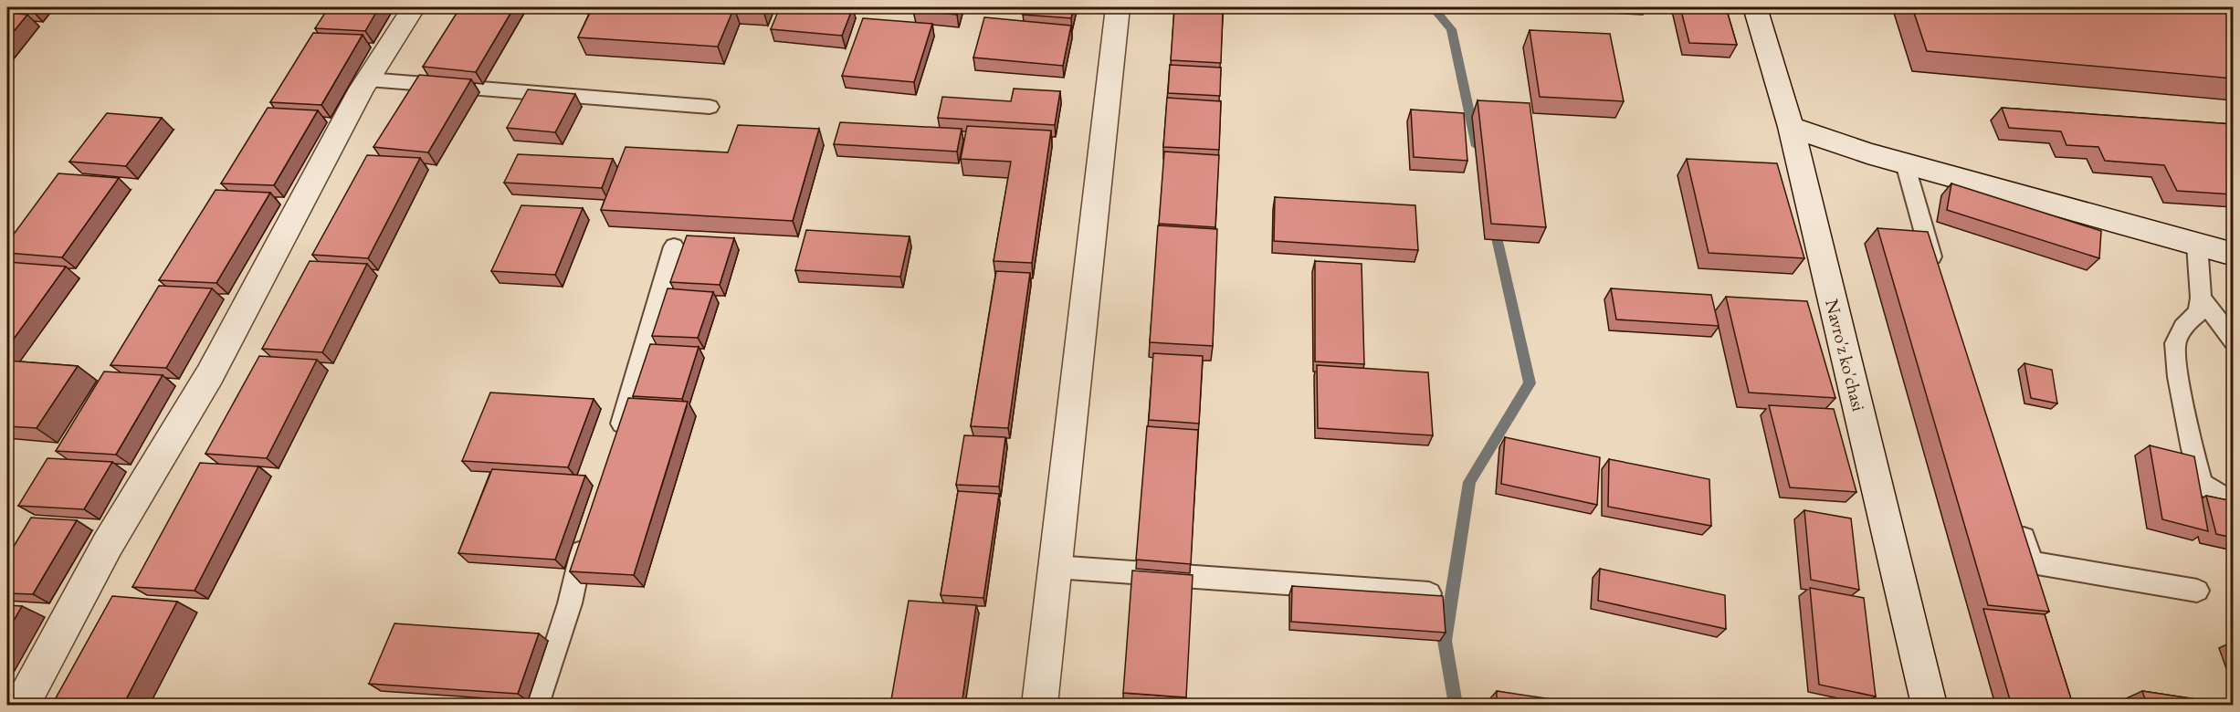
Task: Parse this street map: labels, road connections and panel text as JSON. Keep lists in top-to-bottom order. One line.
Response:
{"streets":{"street":["Navro'z ko'chasi"]}}
